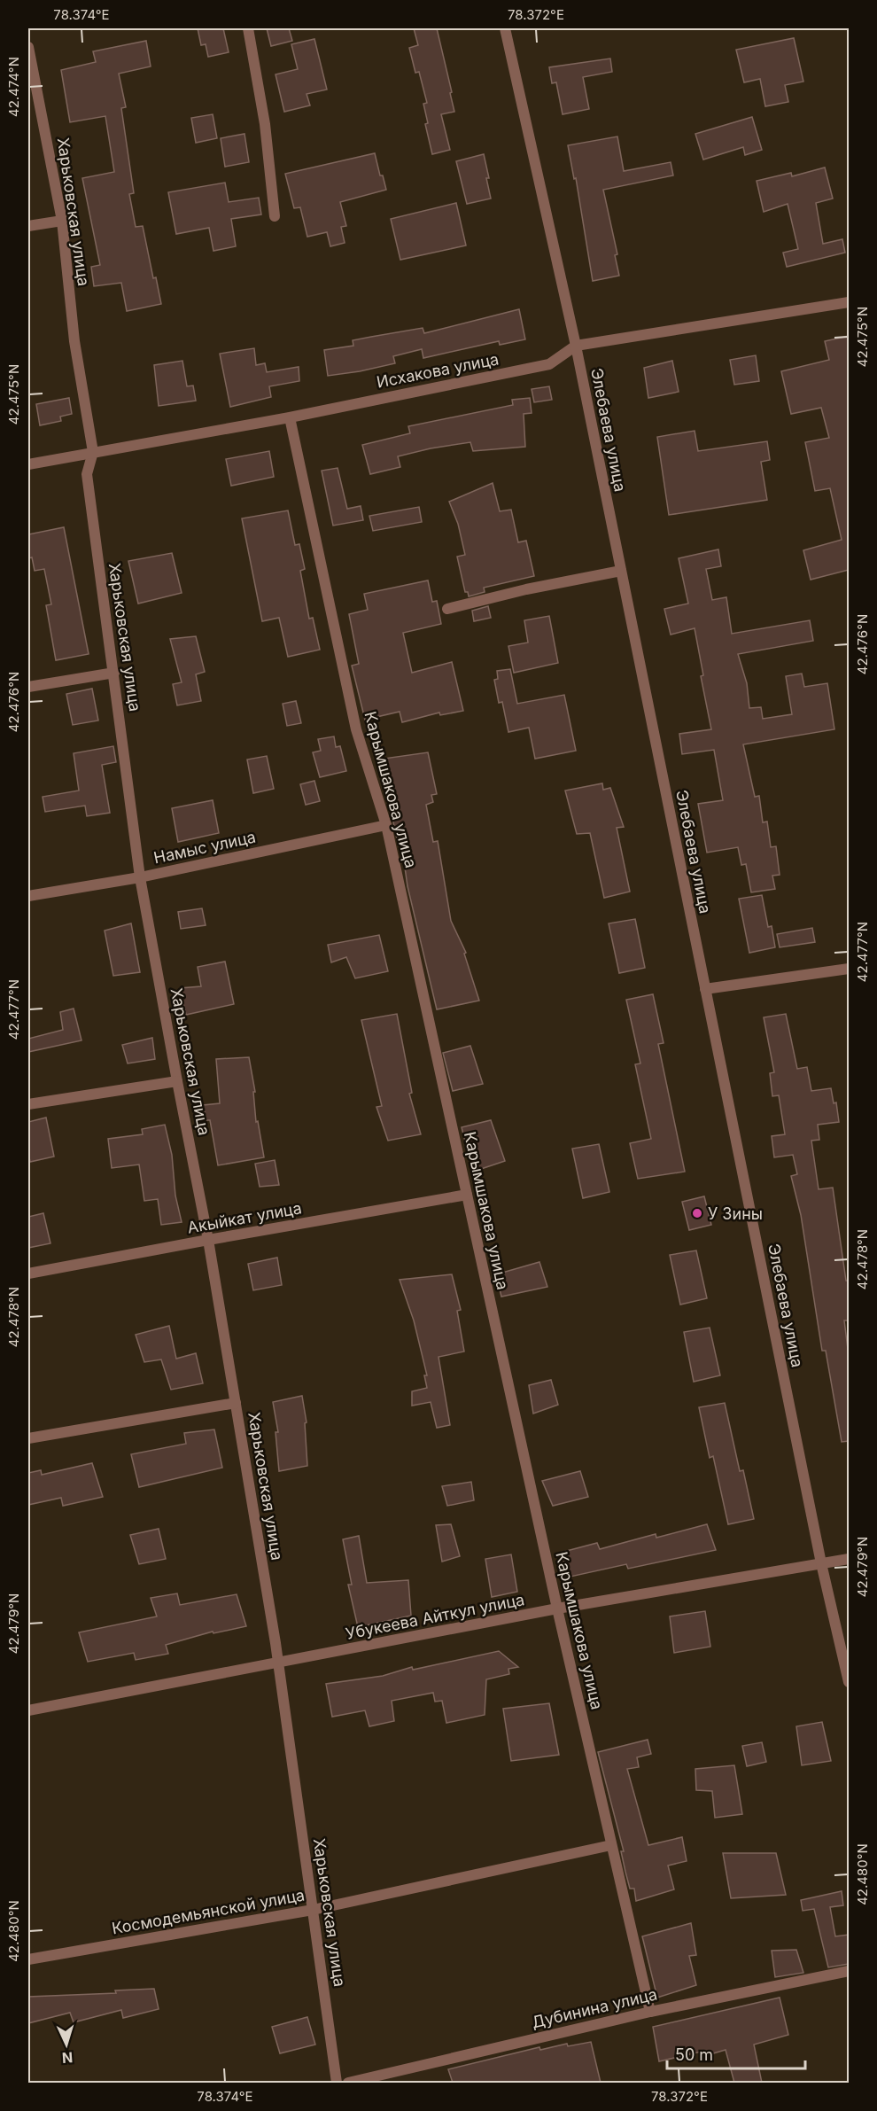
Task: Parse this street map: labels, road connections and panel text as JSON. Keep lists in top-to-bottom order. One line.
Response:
{"streets":{"street":["Харьковская улица","Исхакова улица","Элебаева улица","Карымшакова улица","Намыс улица","Акыйкат улица","Убукеева Айткул улица","Космодемьянской улица","Дубинина улица"]},"crossings":[["Харьковская улица","Исхакова улица"],["Харьковская улица","Намыс улица"],["Харьковская улица","Акыйкат улица"],["Харьковская улица","Убукеева Айткул улица"],["Харьковская улица","Космодемьянской улица"],["Исхакова улица","Элебаева улица"],["Исхакова улица","Карымшакова улица"],["Элебаева улица","Убукеева Айткул улица"],["Карымшакова улица","Намыс улица"],["Карымшакова улица","Акыйкат улица"],["Карымшакова улица","Убукеева Айткул улица"],["Карымшакова улица","Космодемьянской улица"],["Карымшакова улица","Дубинина улица"]],"places":["У Зины"],"scale_bar":"50 m","north":"bottom","coordinates":["78.374°E","78.372°E","42.474°N","42.475°N","42.476°N","42.477°N","42.478°N","42.479°N","42.480°N"]}
